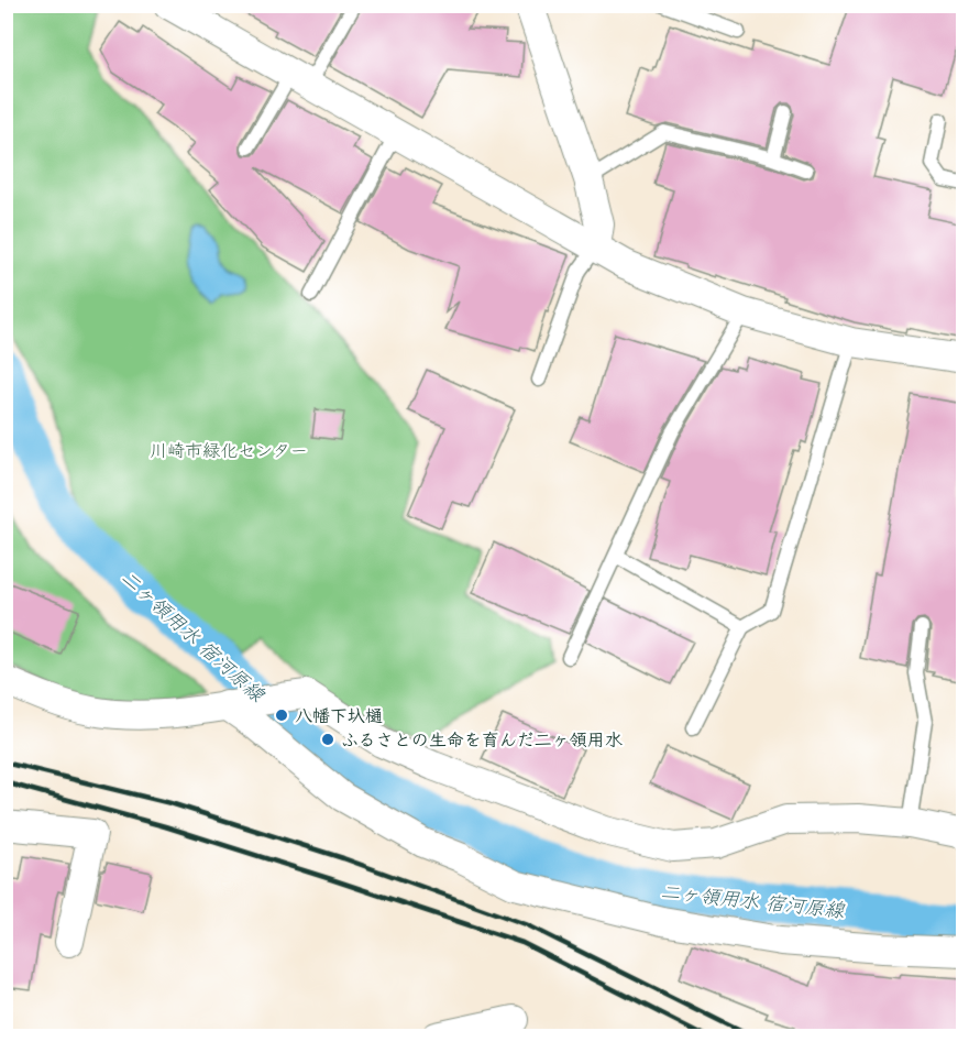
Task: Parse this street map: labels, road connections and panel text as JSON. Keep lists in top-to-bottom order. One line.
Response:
{"water":["二ヶ領用水 宿河原線"],"parks":["川崎市緑化センター"],"places":["八幡下圦樋","ふるさとの生命を育んだ二ヶ領用水"]}
